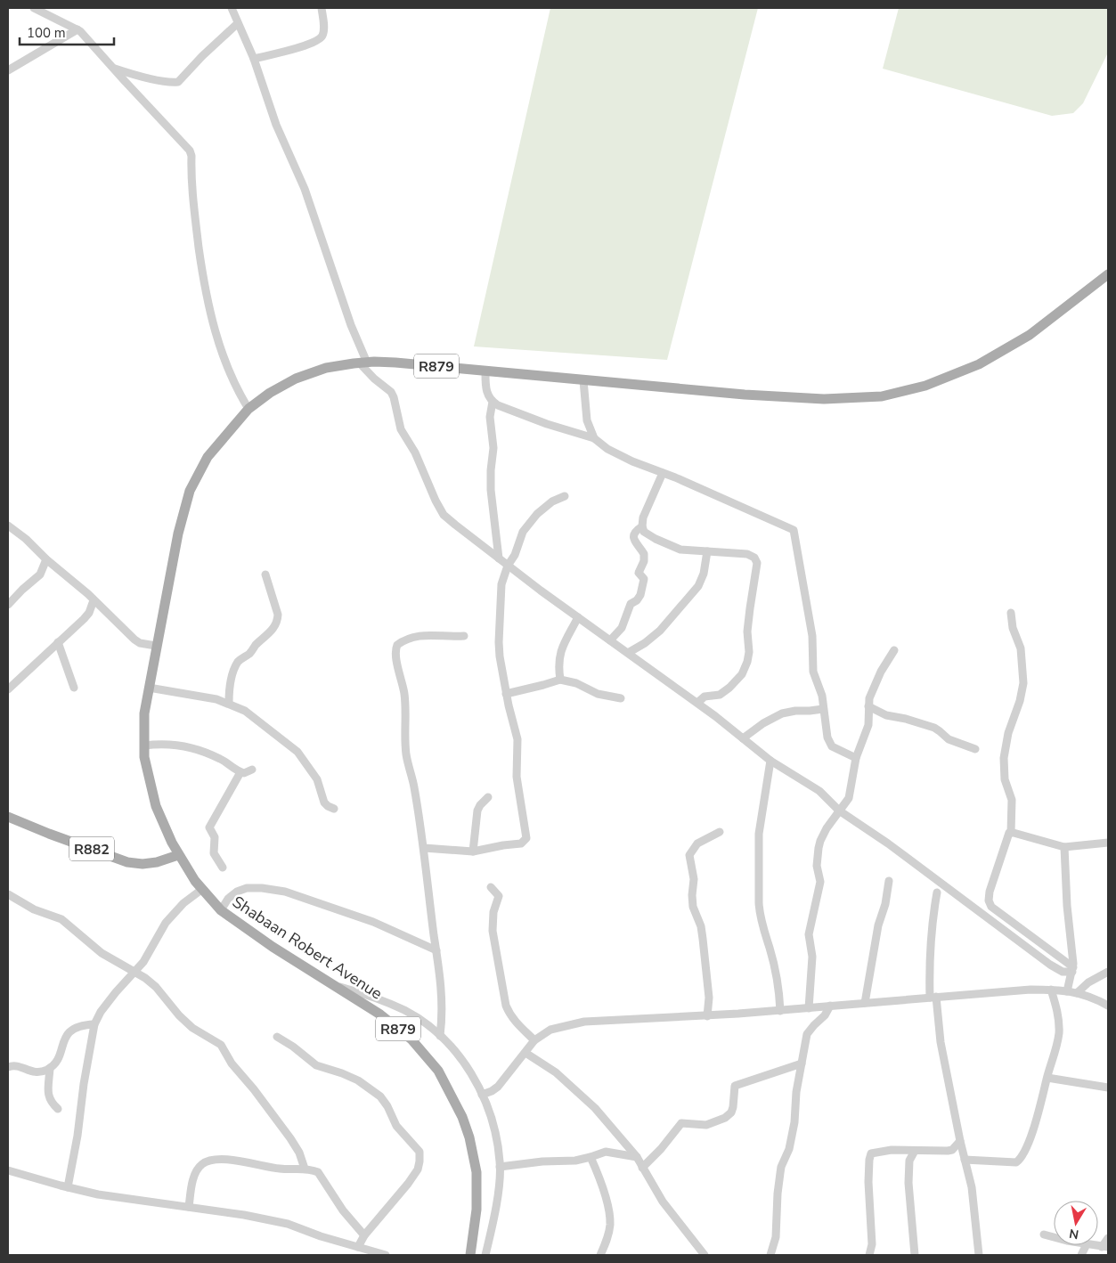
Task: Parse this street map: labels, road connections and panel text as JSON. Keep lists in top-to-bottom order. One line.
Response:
{"streets":{"main road":["R879","R882","Shabaan Robert Avenue"]},"crossings":[["R879","R882"],["R879","Shabaan Robert Avenue"]],"scale_bar":"100 m","north":"bottom"}
